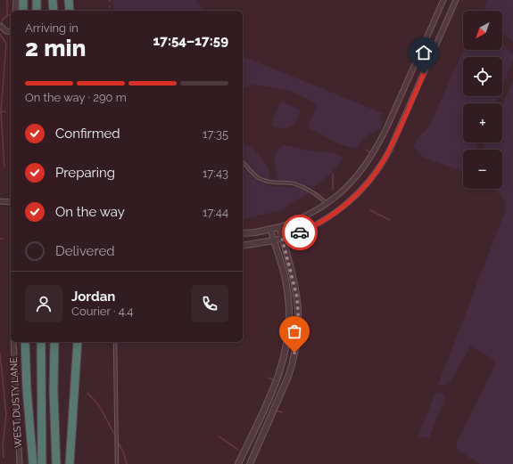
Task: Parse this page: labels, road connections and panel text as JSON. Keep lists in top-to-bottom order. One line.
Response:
{"streets":{"street":["WEST DUSTY LANE"]},"north":"bottom left","page":{"map_buttons":["+","−"],"heading":["2 min","Arriving in","17:54–17:59"],"panel":["Jordan","Courier · 4.4"],"bar":"On the way · 290 m","list":[["Confirmed","17:35"],["Preparing","17:43"],["On the way","17:44"],"Delivered"]}}
